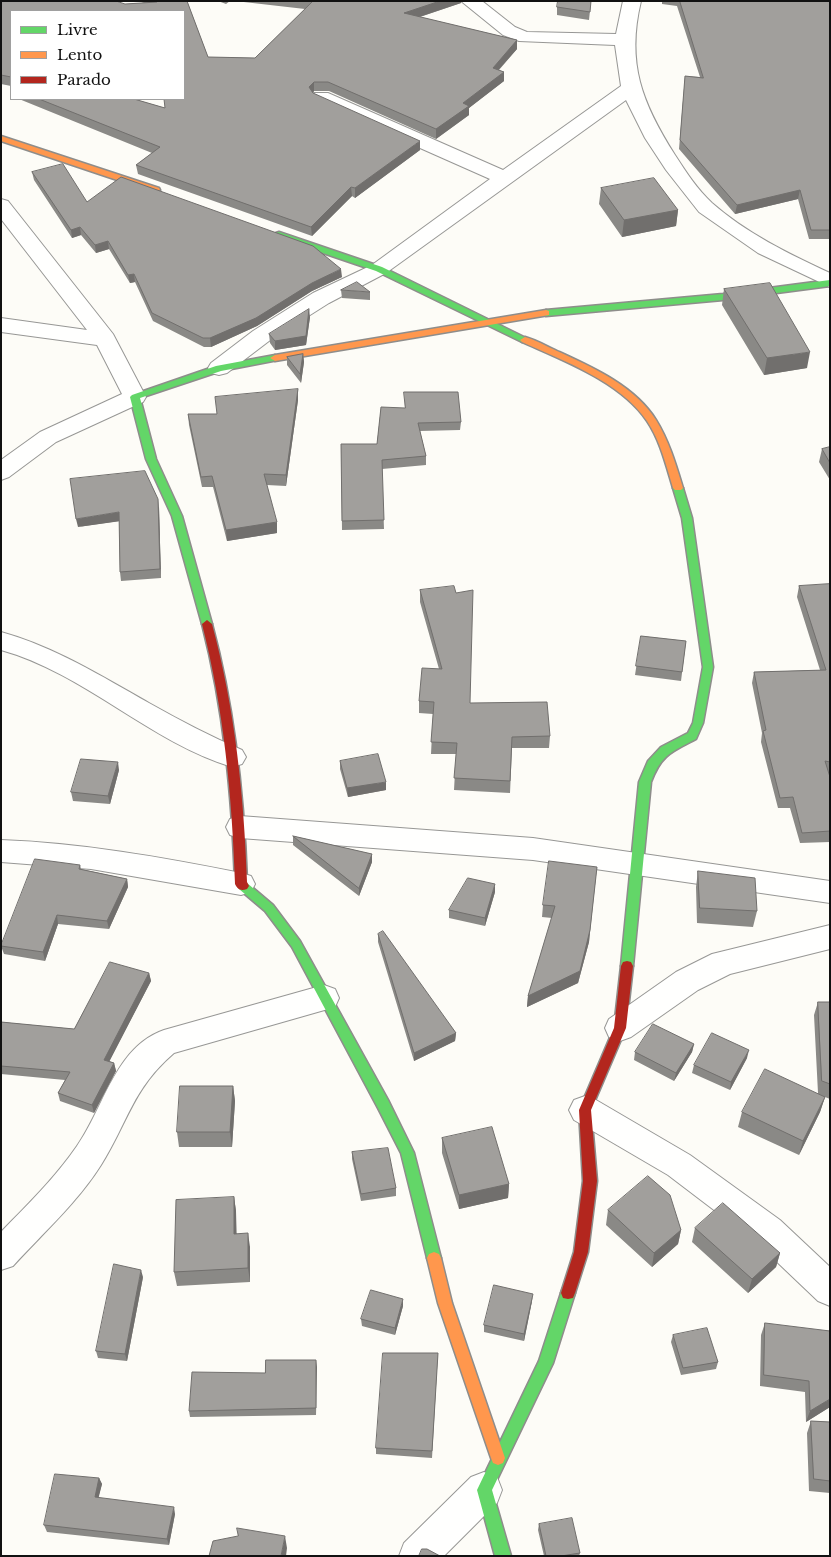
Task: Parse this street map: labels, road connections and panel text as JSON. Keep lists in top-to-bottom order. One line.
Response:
{"legend":["Livre","Lento","Parado"]}
